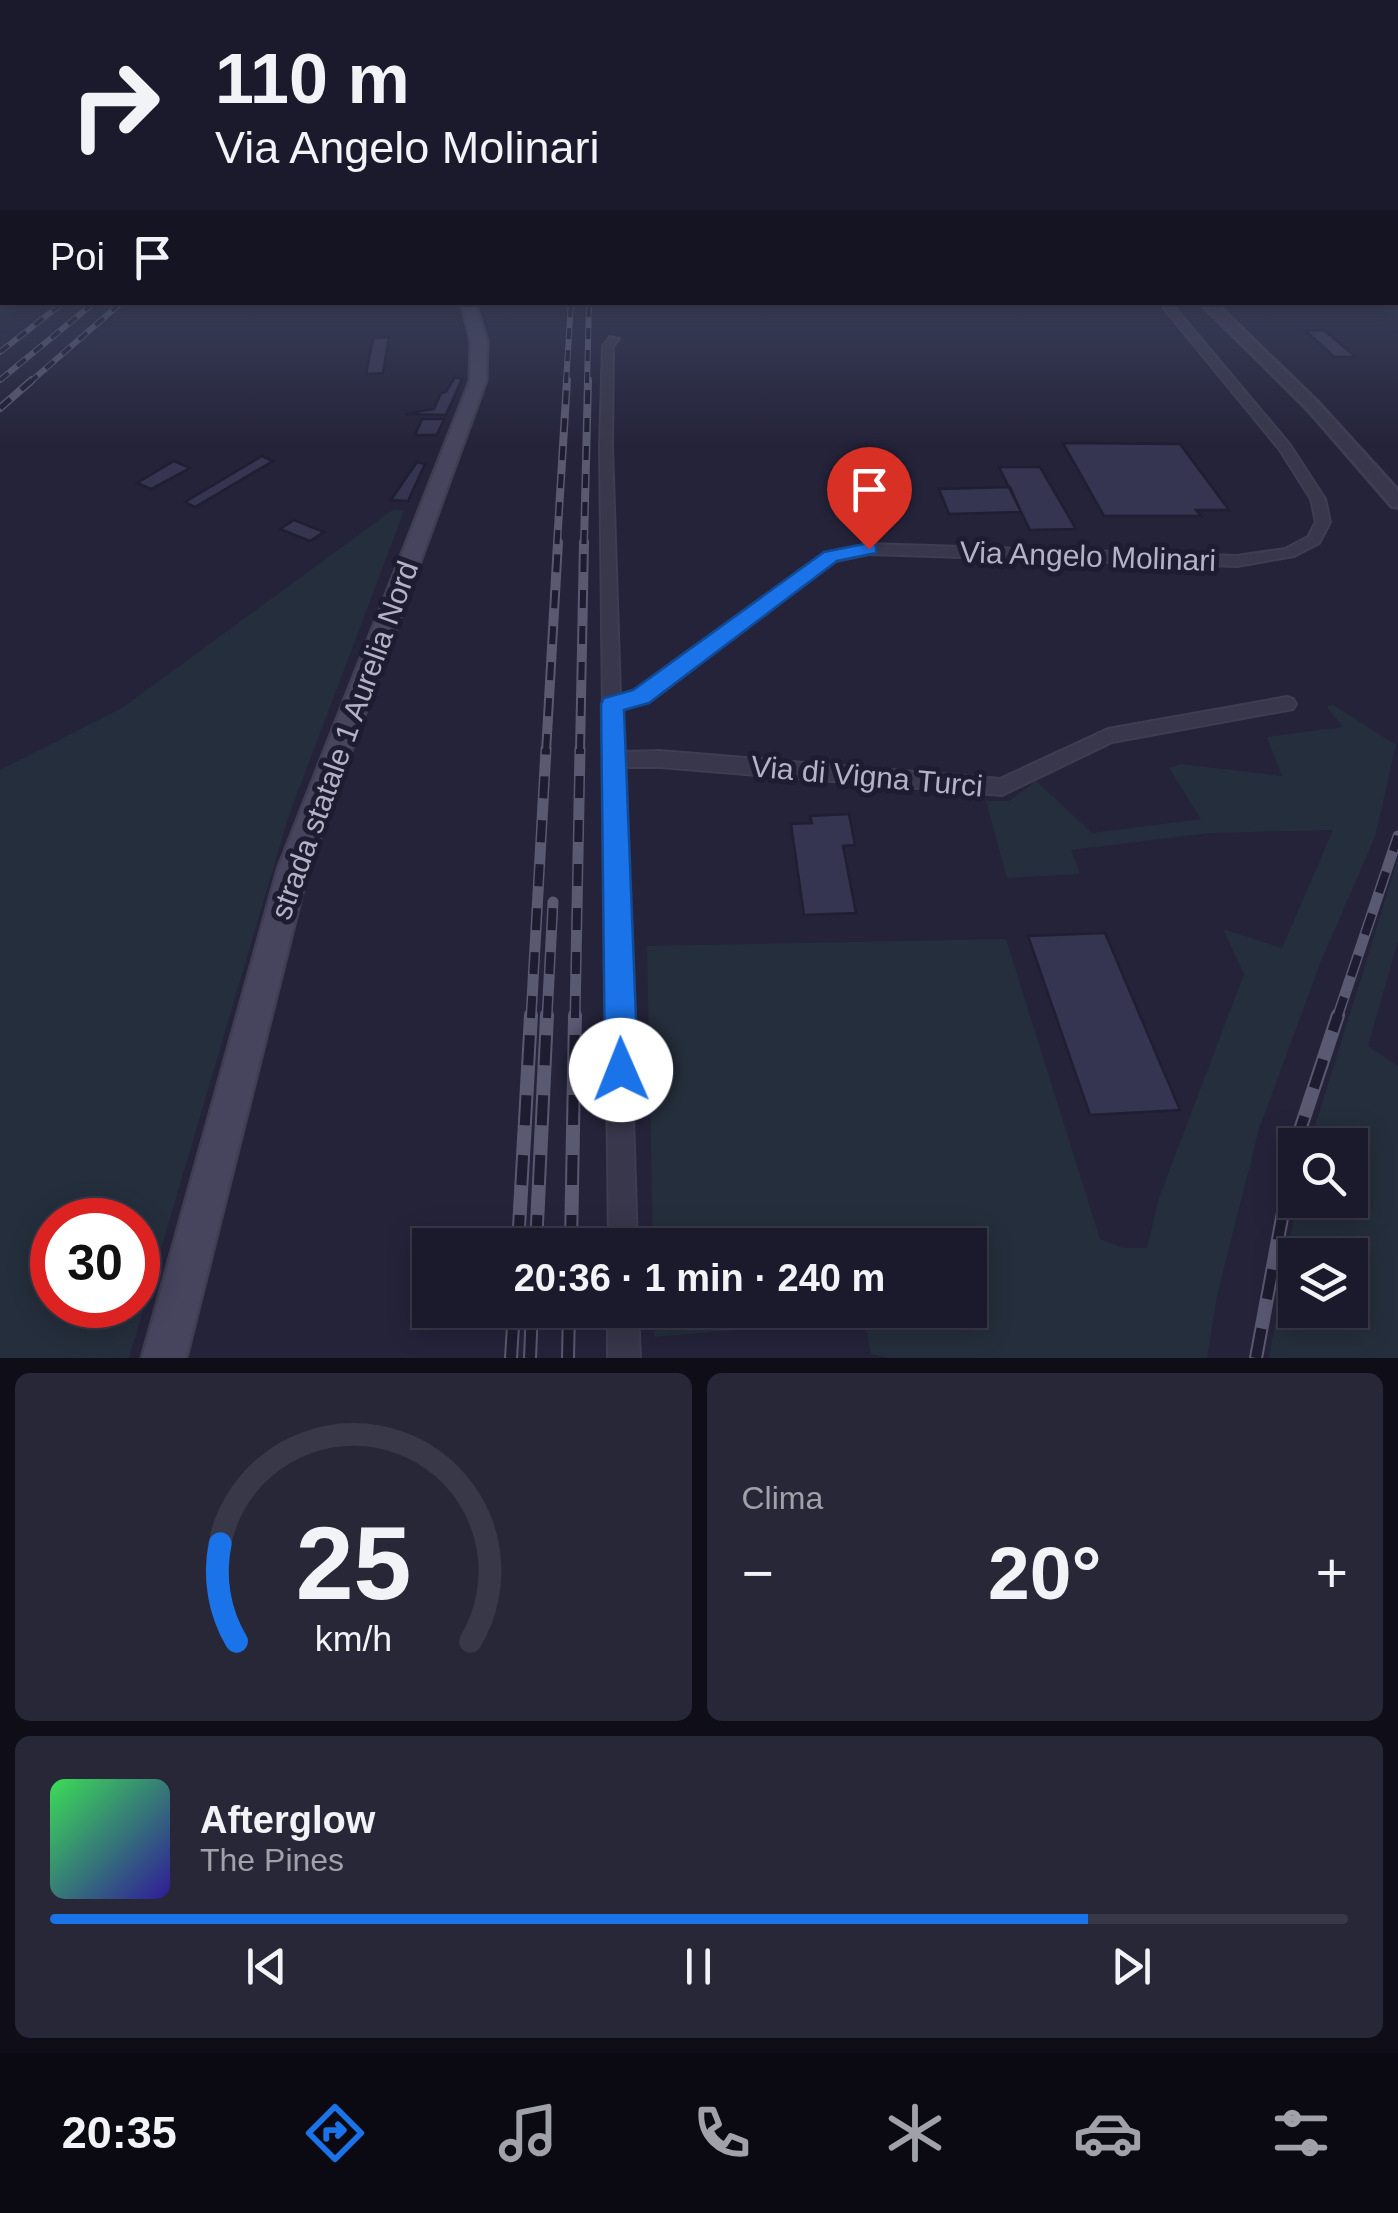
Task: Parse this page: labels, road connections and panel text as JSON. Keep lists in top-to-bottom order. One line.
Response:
{"streets":{"main road":["strada statale 1 Aurelia Nord"],"street":["Via Angelo Molinari","Via di Vigna Turci"]},"page":{"turn":["110 m","Via Angelo Molinari"],"then":"Poi","limit":"30","trip":"20:36 · 1 min · 240 m","tile":"Clima","heat":["−","20°","+"],"song":["Afterglow","The Pines"],"tabs":"20:35","gauge":["25","km/h"]}}
